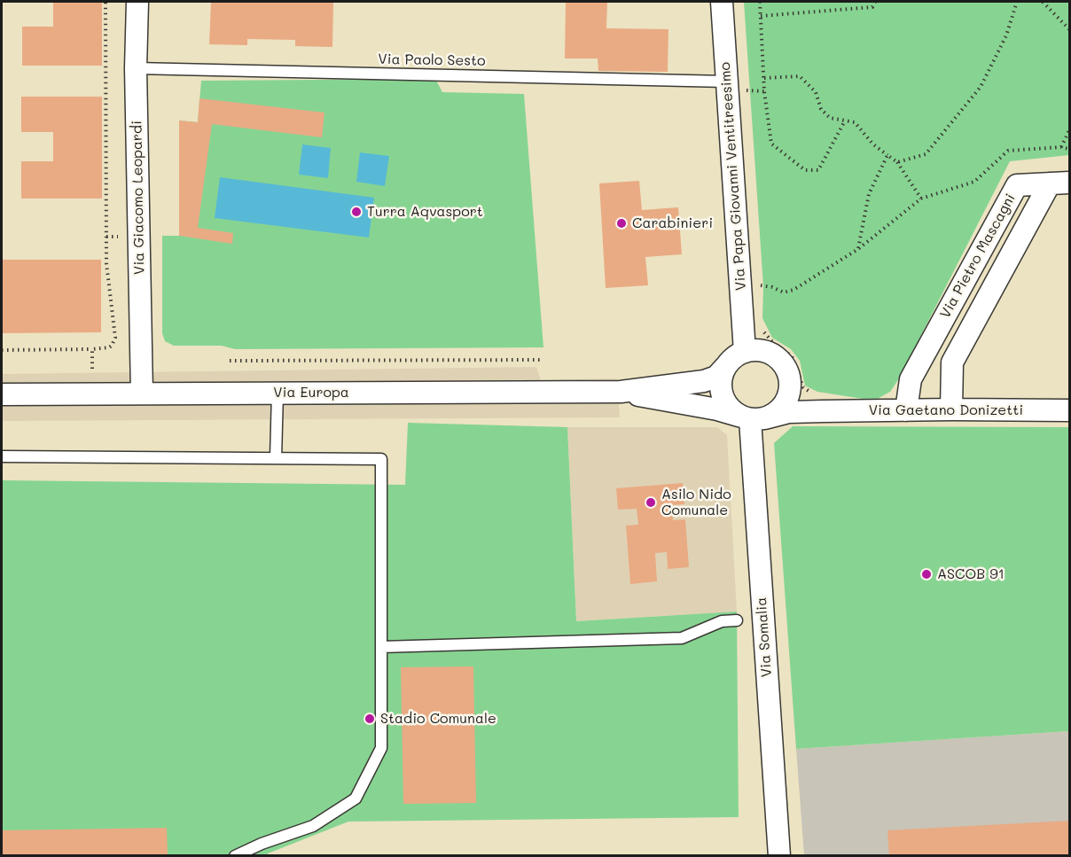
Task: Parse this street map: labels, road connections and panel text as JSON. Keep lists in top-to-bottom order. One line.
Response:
{"streets":{"street":["Via Papa Giovanni Ventitreesimo","Via Giacomo Leopardi","Via Pietro Mascagni","Via Europa","Via Gaetano Donizetti","Via Somalia"],"lane":["Via Paolo Sesto"]},"crossings":[["Via Paolo Sesto","Via Papa Giovanni Ventitreesimo"],["Via Paolo Sesto","Via Giacomo Leopardi"],["Via Papa Giovanni Ventitreesimo","Via Europa"],["Via Papa Giovanni Ventitreesimo","Via Gaetano Donizetti"],["Via Papa Giovanni Ventitreesimo","Via Somalia"],["Via Giacomo Leopardi","Via Europa"],["Via Pietro Mascagni","Via Gaetano Donizetti"],["Via Europa","Via Gaetano Donizetti"],["Via Europa","Via Somalia"],["Via Gaetano Donizetti","Via Somalia"]],"places":["Turra Aqvasport","Carabinieri","Asilo Nido Comunale","ASCOB 91","Stadio Comunale"]}
